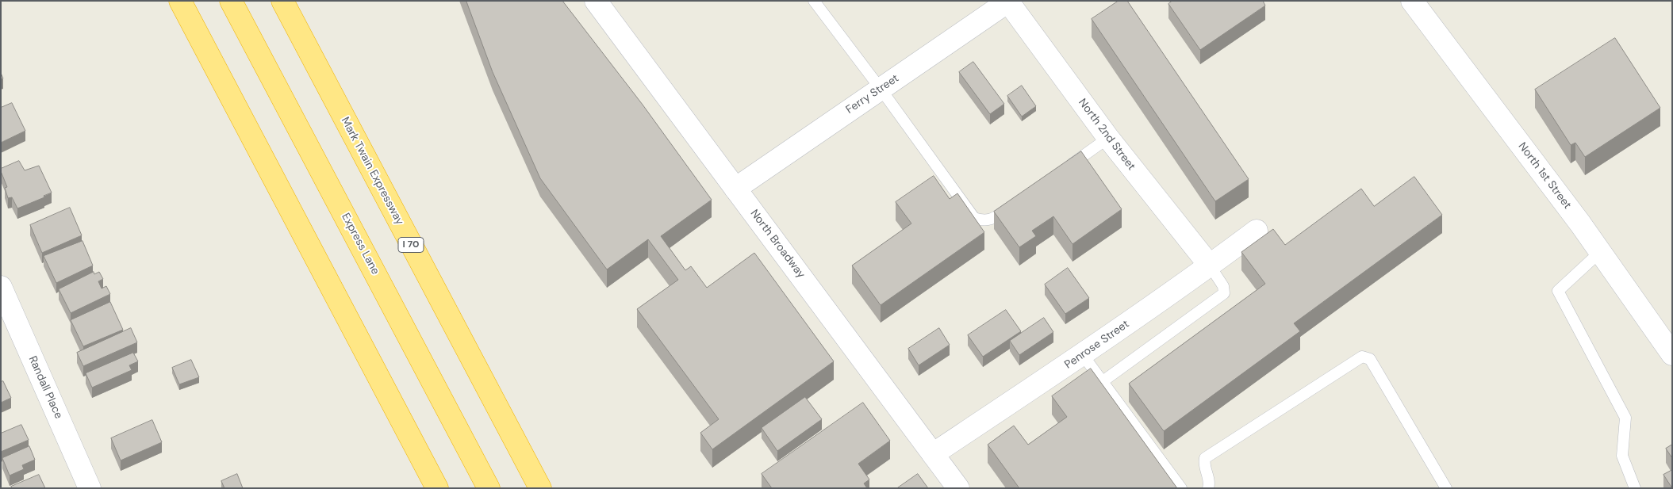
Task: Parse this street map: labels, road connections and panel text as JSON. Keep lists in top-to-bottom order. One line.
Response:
{"streets":{"highway":["Mark Twain Expressway","Express Lane","I 70"],"street":["Ferry Street","North 2nd Street","North 1st Street","North Broadway","Penrose Street","Randall Place"]},"crossings":[["Ferry Street","North 2nd Street"],["Ferry Street","North Broadway"],["North 2nd Street","Penrose Street"],["North Broadway","Penrose Street"]]}
